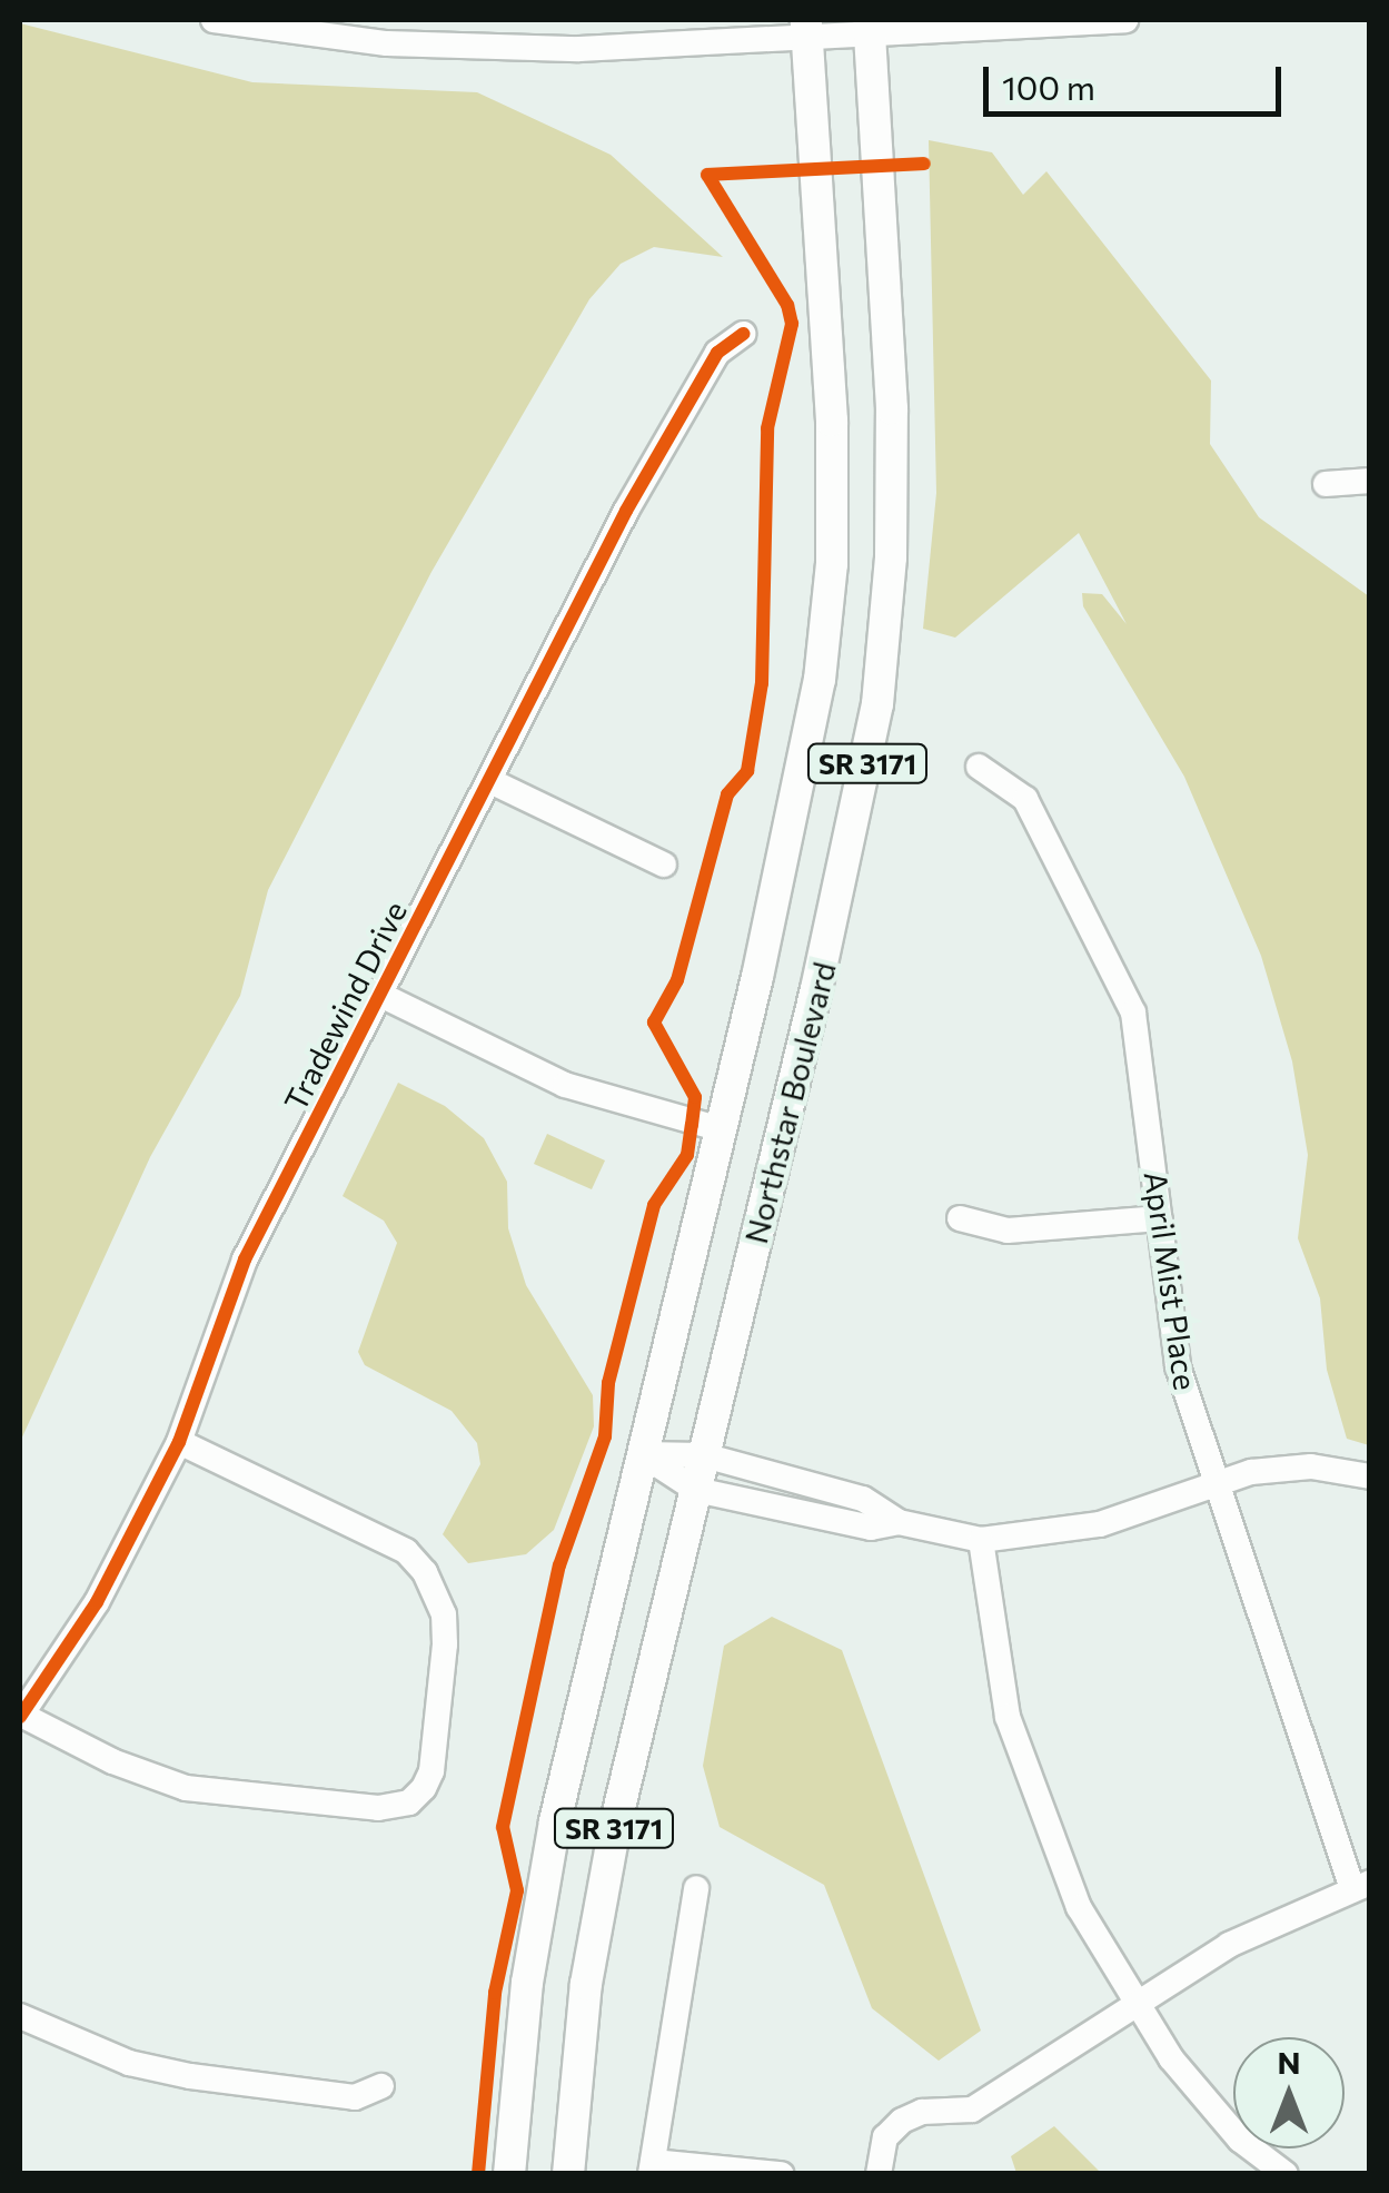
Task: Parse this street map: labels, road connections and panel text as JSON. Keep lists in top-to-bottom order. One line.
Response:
{"streets":{"main road":["SR 3171","Northstar Boulevard"],"street":["Tradewind Drive","April Mist Place"]},"scale_bar":"100 m","north":"top"}
